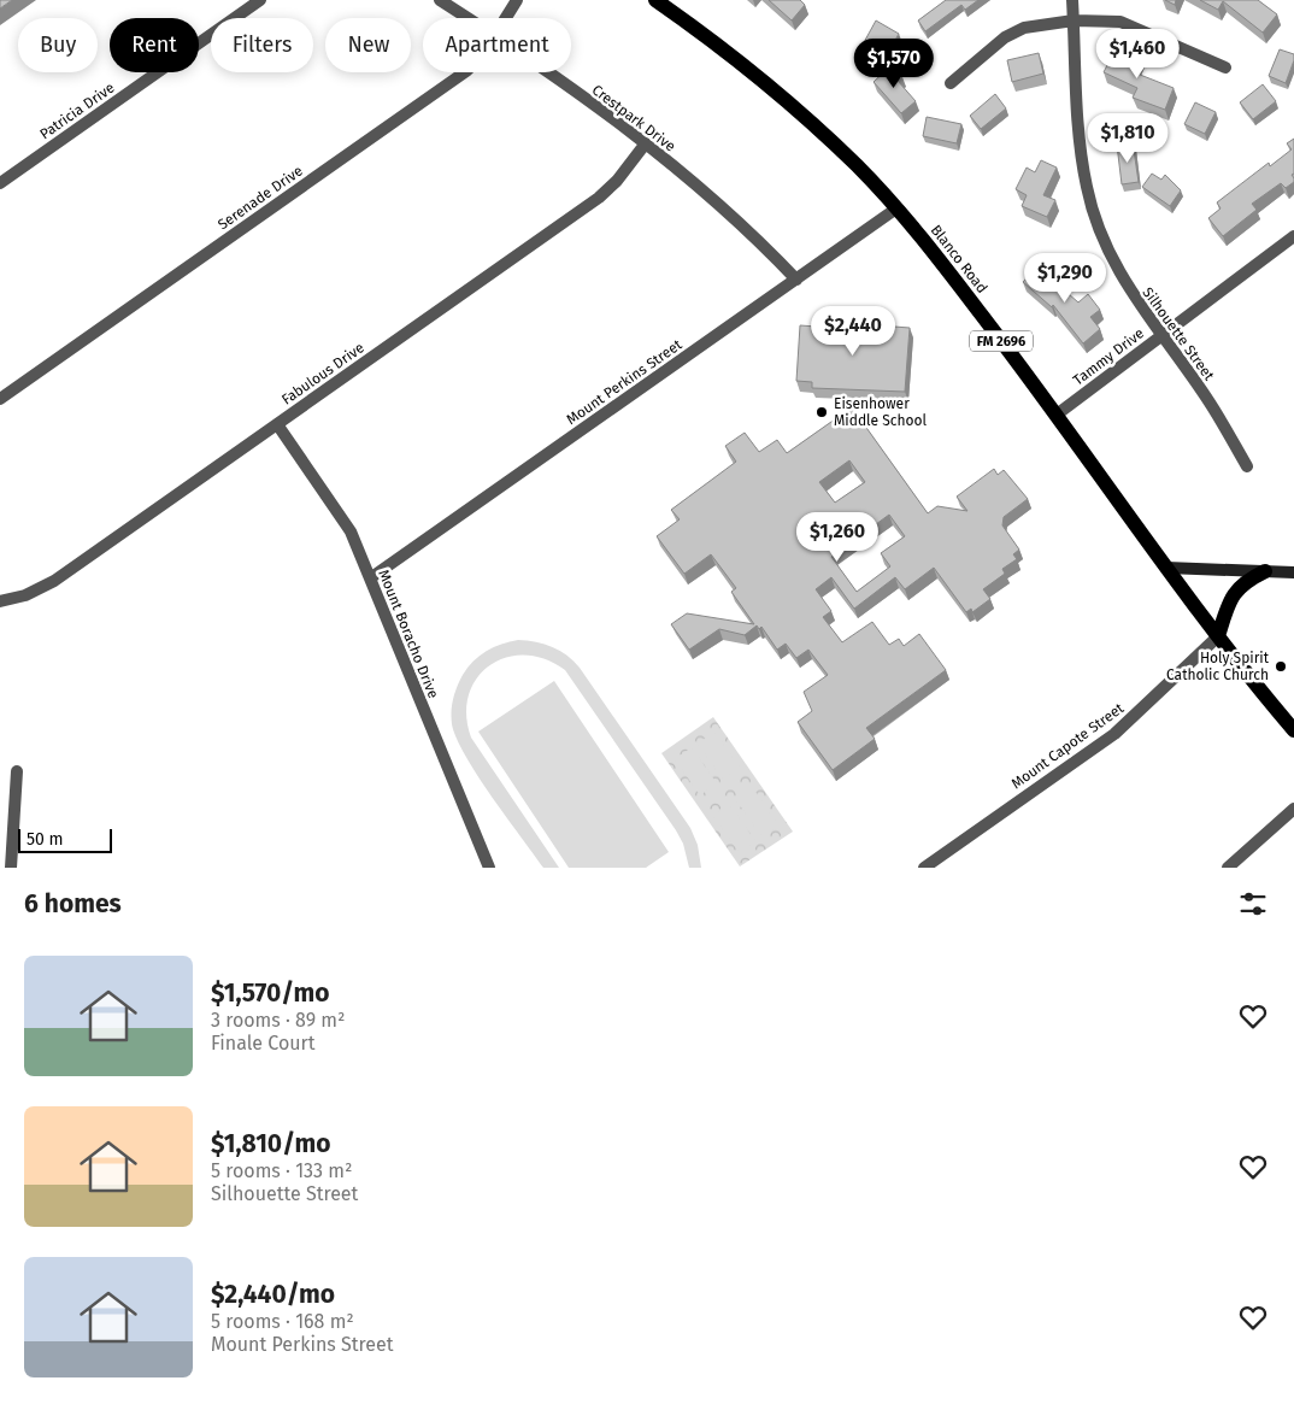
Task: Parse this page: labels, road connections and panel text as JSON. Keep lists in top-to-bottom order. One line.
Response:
{"streets":{"main road":["Blanco Road","FM 2696"],"street":["Patricia Drive","Crestpark Drive","Serenade Drive","Silhouette Street","Tammy Drive","Fabulous Drive","Mount Perkins Street","Mount Boracho Drive","Mount Capote Street"]},"crossings":[["Crestpark Drive","Fabulous Drive"],["Crestpark Drive","Mount Perkins Street"],["Blanco Road","Tammy Drive"],["Blanco Road","Mount Perkins Street"],["Blanco Road","Mount Capote Street"],["Silhouette Street","Tammy Drive"],["Fabulous Drive","Mount Boracho Drive"],["Mount Perkins Street","Mount Boracho Drive"]],"places":["Eisenhower Middle School","Holy Spirit Catholic Church"],"scale_bar":"50 m","page":{"chip":["Buy","Rent","Filters","New","Apartment"],"price":["$1,460","$1,570","$1,810","$1,290","$2,440","$1,260"],"scale":"50 m","heading":"6 homes","list":[{"name":"$1,570/mo","note":"3 rooms · 89 m² · Finale Court"},{"name":"$1,810/mo","note":"5 rooms · 133 m² · Silhouette Street"},{"name":"$2,440/mo","note":"5 rooms · 168 m² · Mount Perkins Street"}]}}
